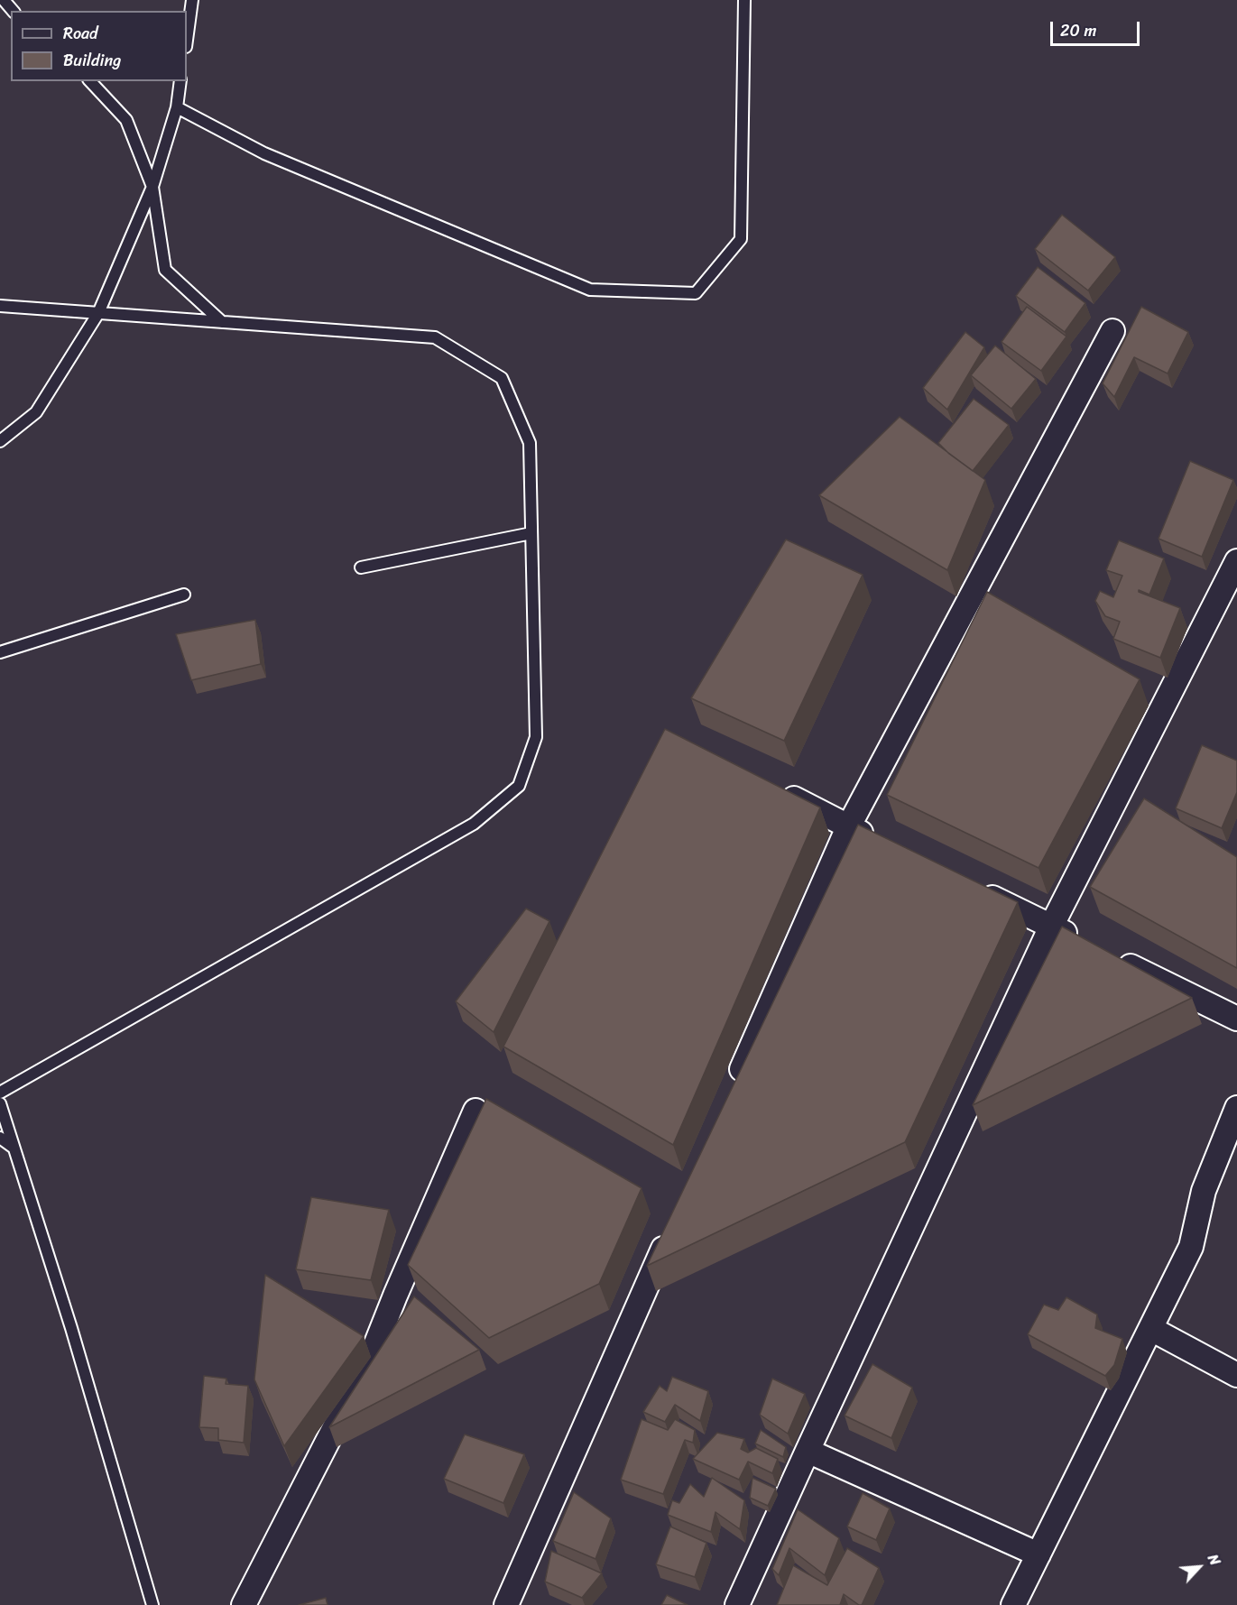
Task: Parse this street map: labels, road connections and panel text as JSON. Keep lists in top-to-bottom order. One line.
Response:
{"legend":["Road","Building"],"scale_bar":"20 m","north":"top right"}
